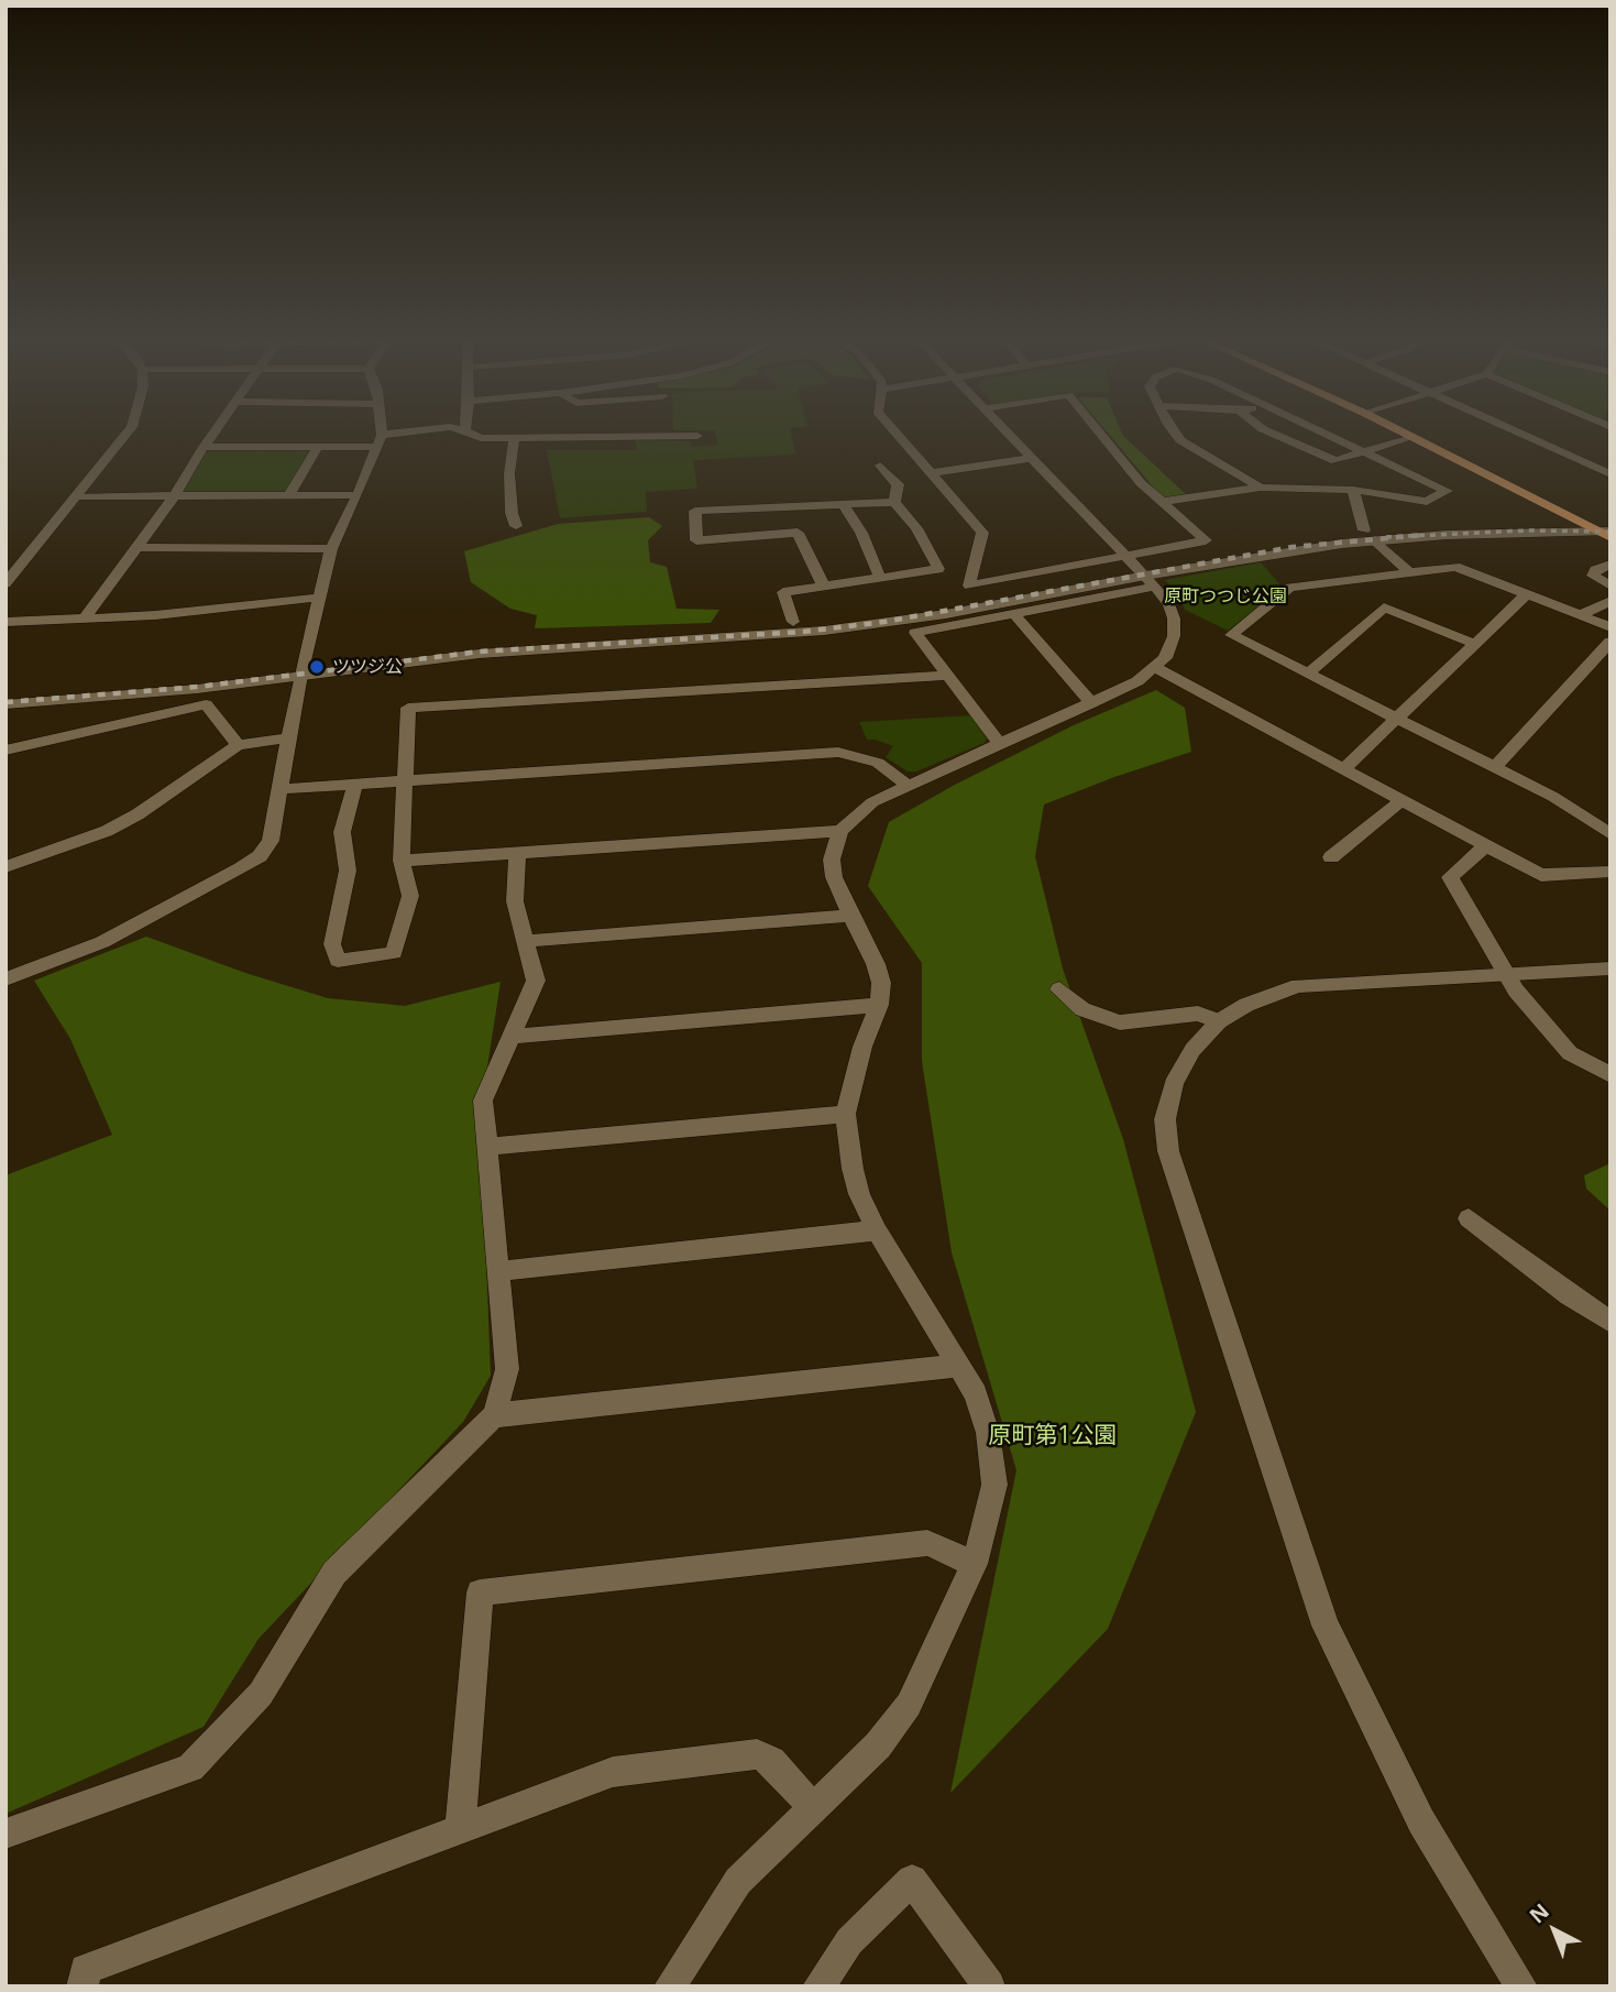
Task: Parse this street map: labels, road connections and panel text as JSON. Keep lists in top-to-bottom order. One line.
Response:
{"parks":["原町つつじ公園","原町第1公園"],"places":["ツツジ公"],"north":"top left"}
